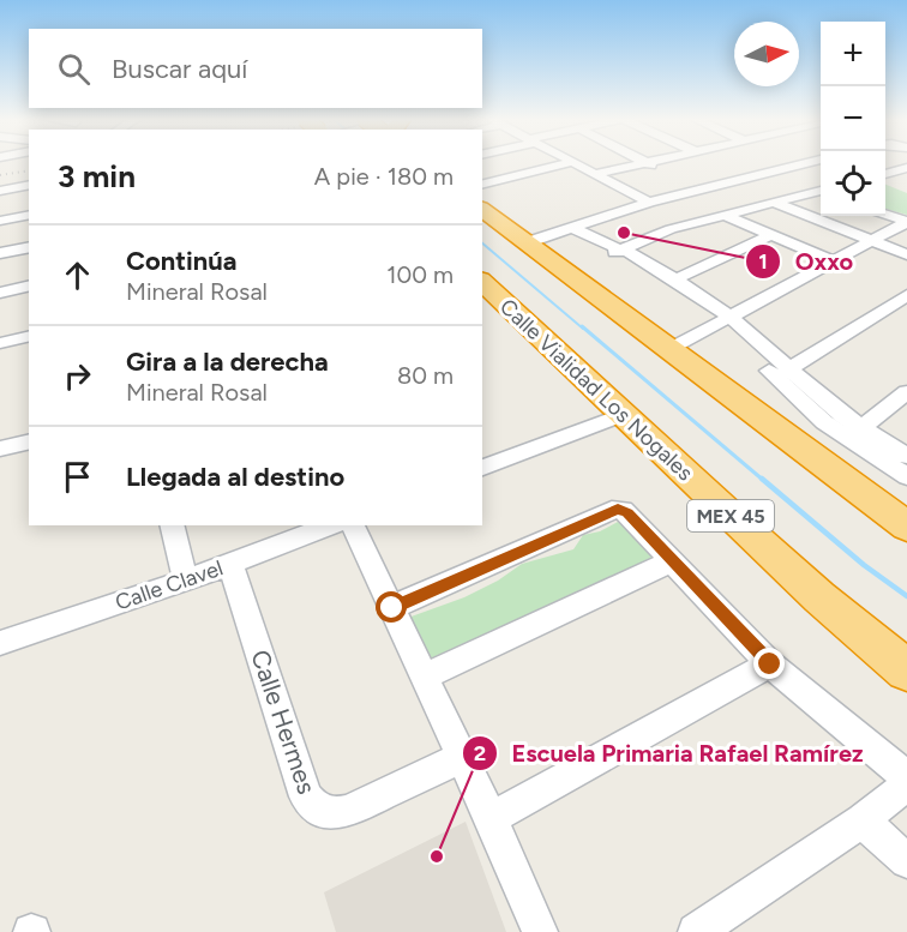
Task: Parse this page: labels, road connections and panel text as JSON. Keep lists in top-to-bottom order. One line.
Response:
{"streets":{"highway":["Calle Vialidad Los Nogales","MEX 45"],"street":["Calle Clavel","Calle Hermes"]},"crossings":[["Calle Clavel","Calle Hermes"]],"places":["Oxxo","Escuela Primaria Rafael Ramírez"],"north":"right","page":{"map_buttons":["+","−"],"search":"Buscar aquí","heading":["3 min","A pie · 180 m"],"list":[["Continúa","Mineral Rosal","100 m"],["Gira a la derecha","Mineral Rosal","80 m"],"Llegada al destino"]}}
